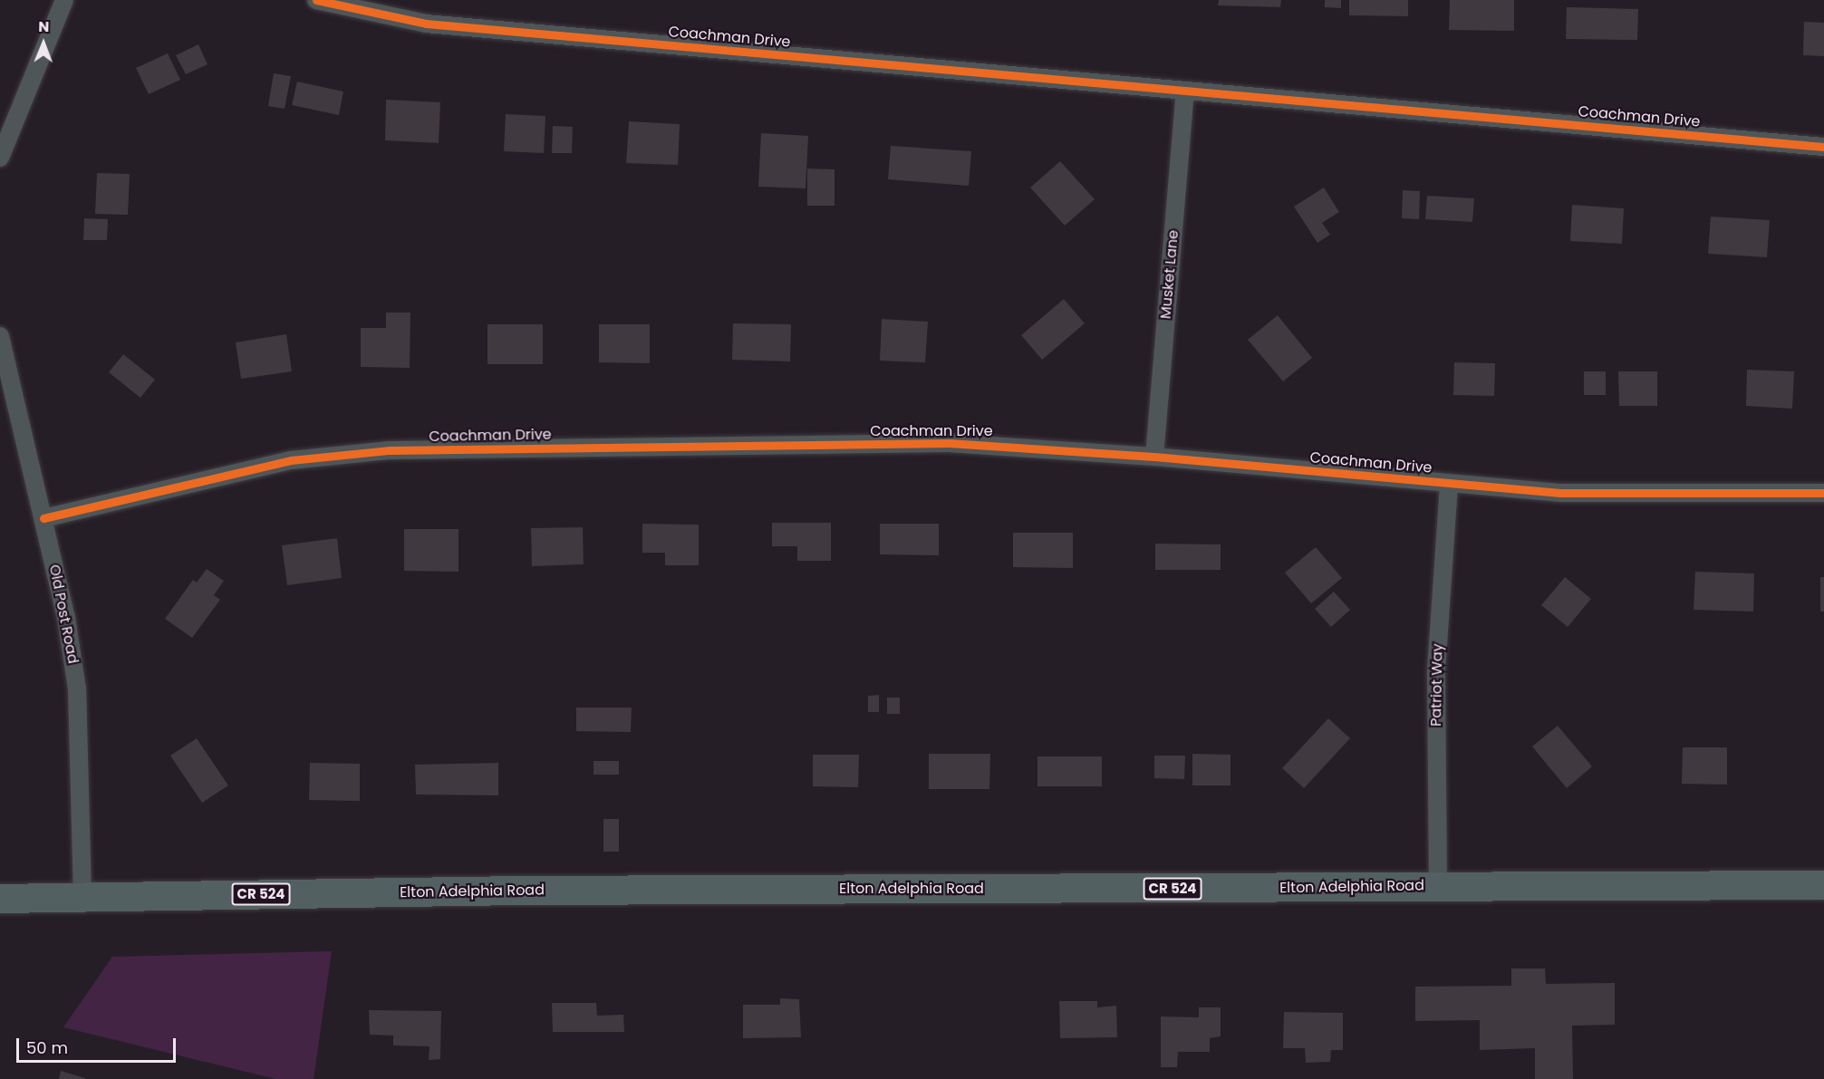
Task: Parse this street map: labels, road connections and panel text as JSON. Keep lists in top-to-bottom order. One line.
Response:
{"streets":{"main road":["Elton Adelphia Road","CR 524"],"street":["Coachman Drive","Musket Lane","Old Post Road","Patriot Way"]},"crossings":[["Coachman Drive","Musket Lane"],["Coachman Drive","Old Post Road"],["Coachman Drive","Patriot Way"],["Old Post Road","Elton Adelphia Road"],["Patriot Way","Elton Adelphia Road"]],"scale_bar":"50 m","north":"top"}
